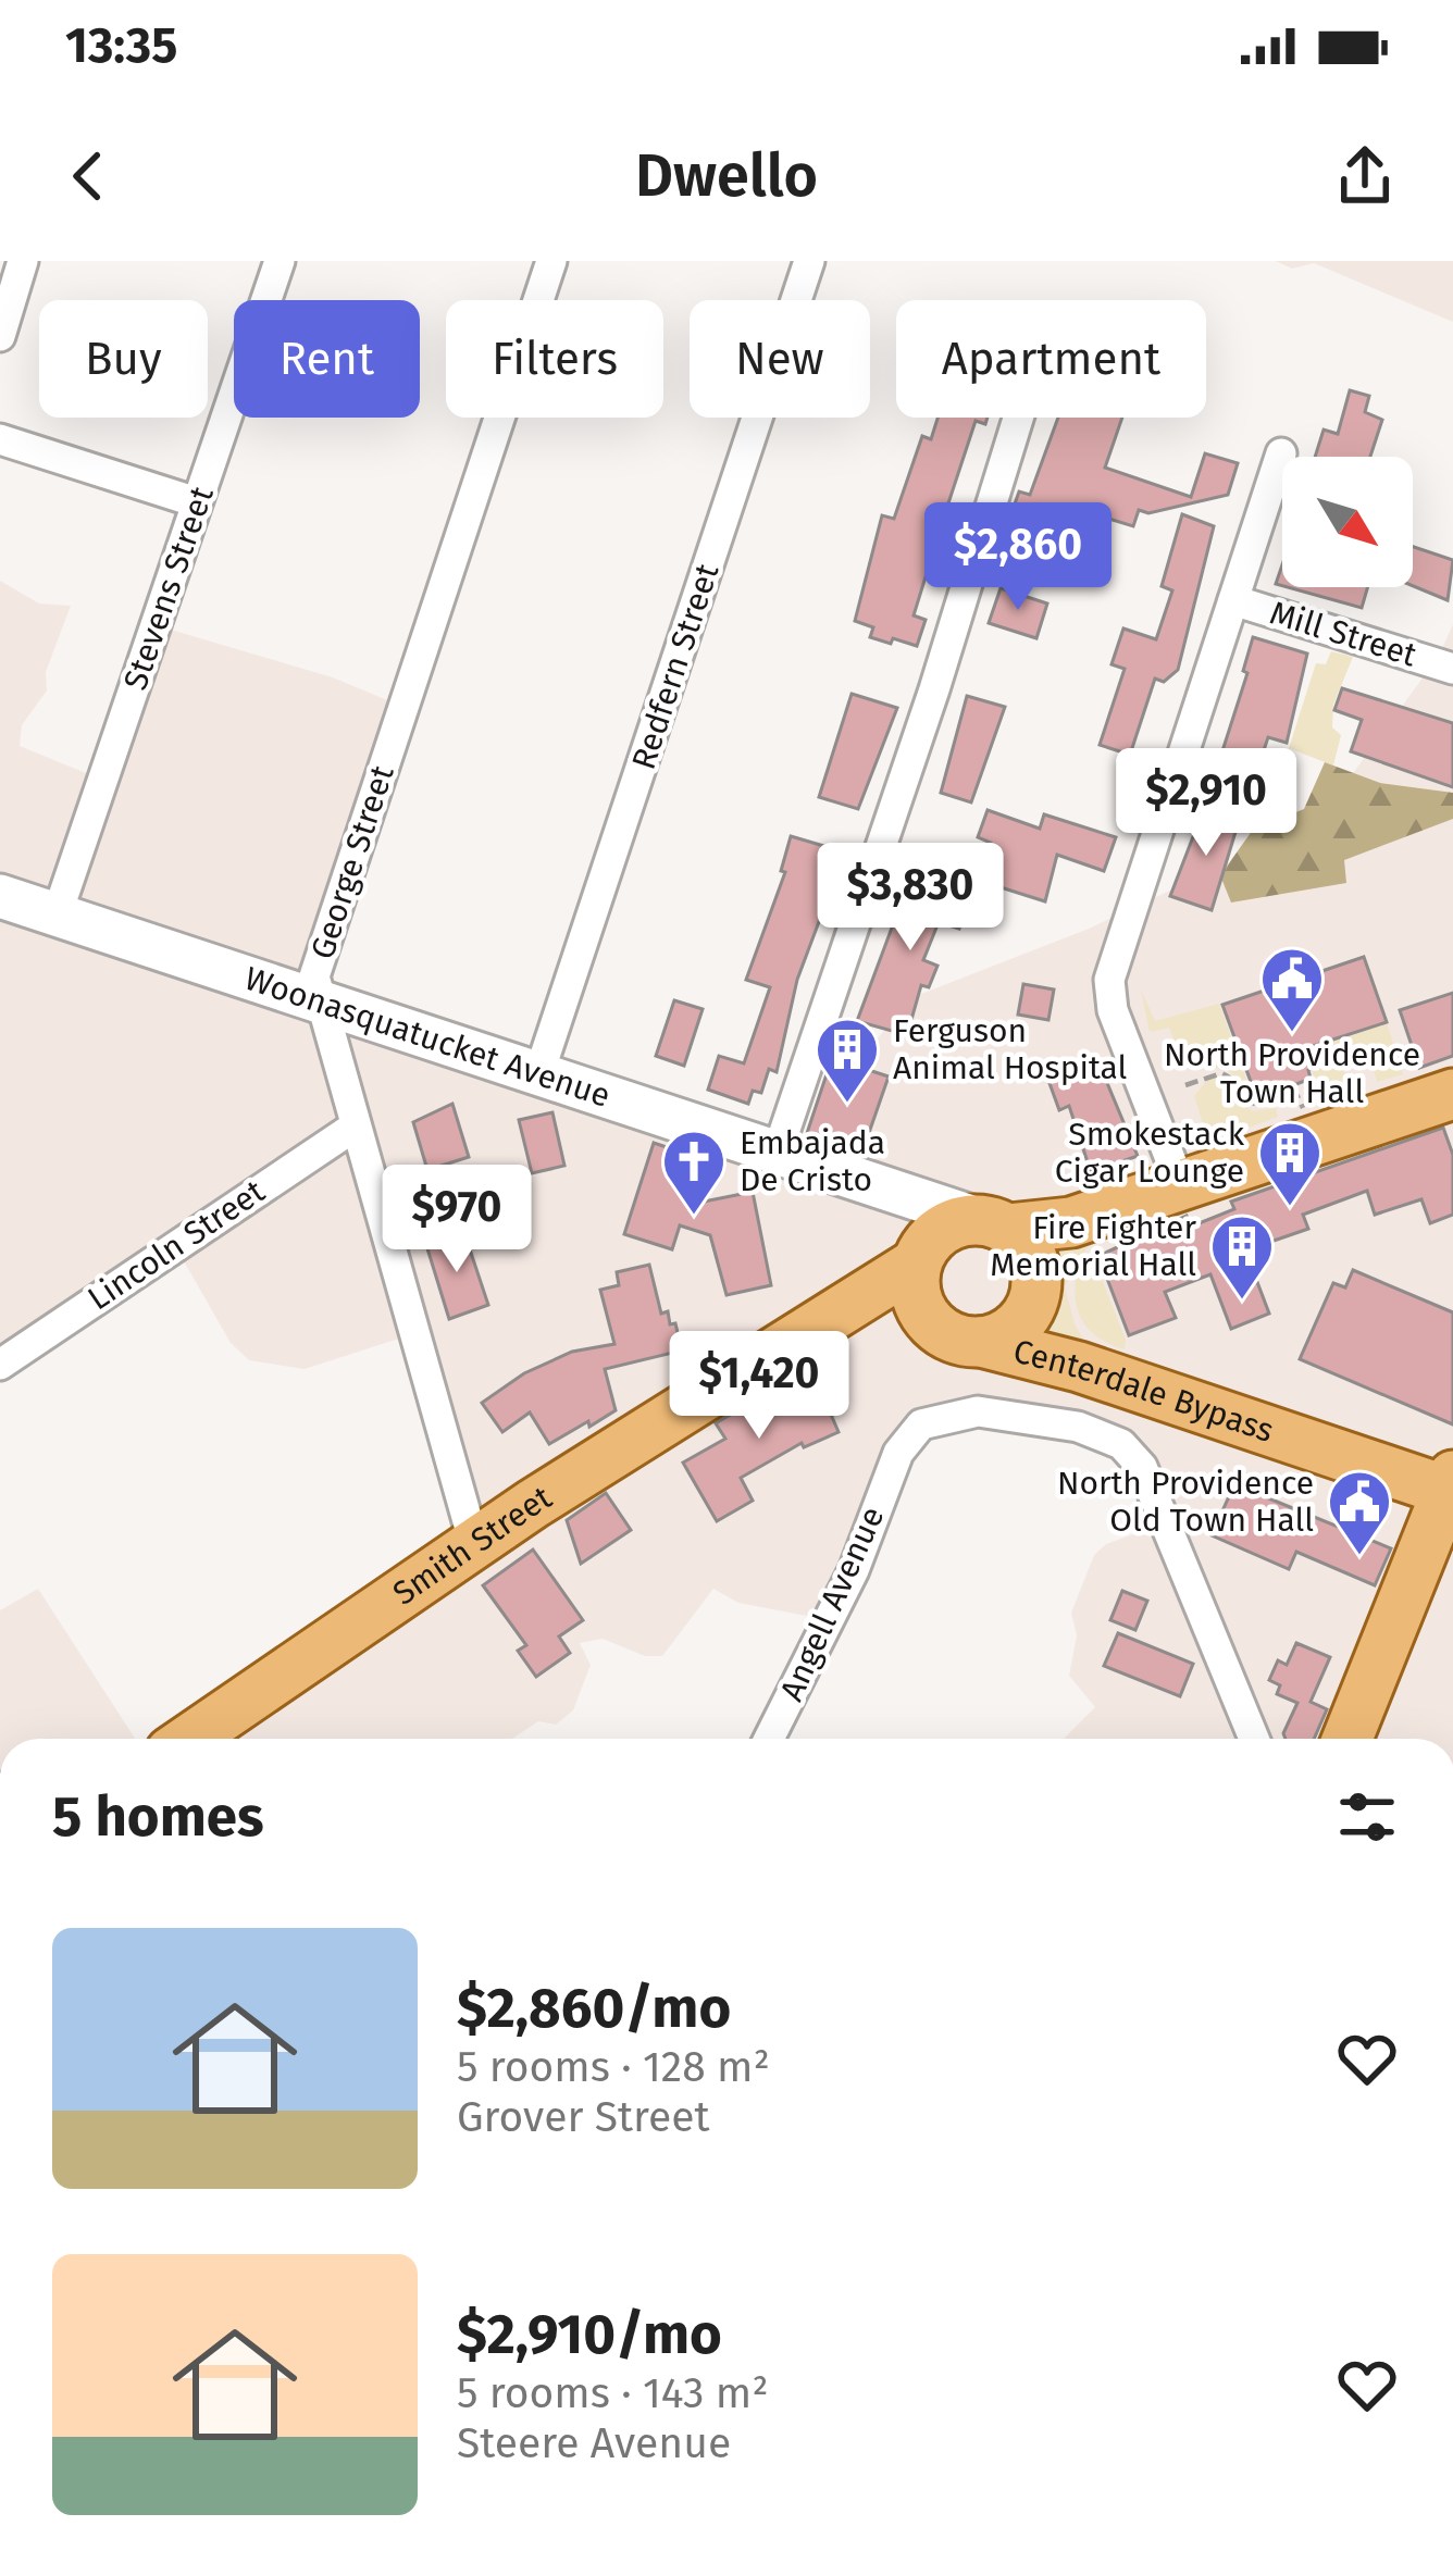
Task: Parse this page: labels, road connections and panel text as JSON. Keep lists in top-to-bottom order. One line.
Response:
{"streets":{"main road":["Centerdale Bypass","Smith Street"],"street":["Stevens Street","Mill Street","Redfern Street","George Street","Woonasquatucket Avenue","Lincoln Street","Angell Avenue"]},"crossings":[["Stevens Street","Woonasquatucket Avenue"],["Redfern Street","Woonasquatucket Avenue"],["George Street","Woonasquatucket Avenue"],["George Street","Lincoln Street"],["George Street","Smith Street"],["Woonasquatucket Avenue","Centerdale Bypass"],["Woonasquatucket Avenue","Smith Street"],["Centerdale Bypass","Smith Street"]],"places":{"public building":["North Providence Town Hall","North Providence Old Town Hall"],"building":["Ferguson Animal Hospital","Smokestack Cigar Lounge","Fire Fighter Memorial Hall"],"church":["Embajada De Cristo"]},"north":"bottom right","page":{"status":"13:35","header":"Dwello","chip":["Buy","Rent","Filters","New","Apartment"],"price":["$2,860","$2,910","$3,830","$970","$1,420"],"heading":"5 homes","list":[{"name":"$2,860/mo","note":"5 rooms · 128 m² · Grover Street"},{"name":"$2,910/mo","note":"5 rooms · 143 m² · Steere Avenue"}]}}
